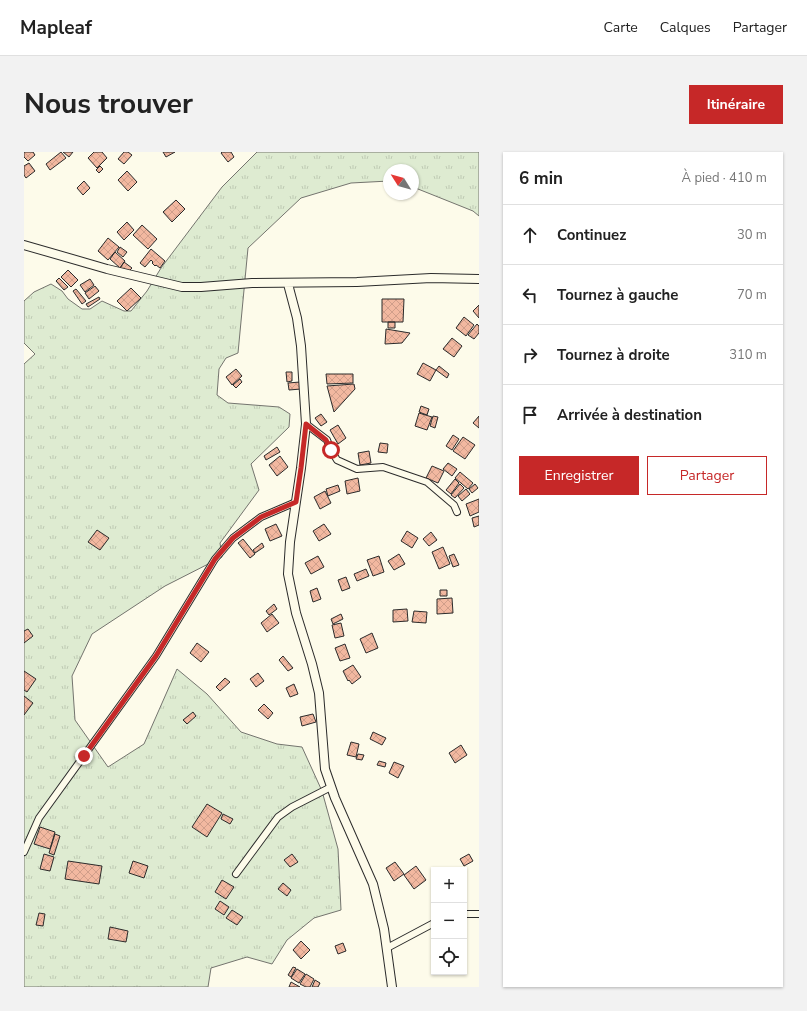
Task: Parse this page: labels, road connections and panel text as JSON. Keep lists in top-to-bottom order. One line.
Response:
{"north":"top left","page":{"header":"Mapleaf","nav":["Carte","Calques","Partager"],"title":"Nous trouver","buttons":["Itinéraire",["Enregistrer","Partager"]],"heading":["6 min","À pied · 410 m"],"list":[["Continuez","30 m"],["Tournez à gauche","70 m"],["Tournez à droite","310 m"],"Arrivée à destination"],"map_buttons":["+","−"]}}
